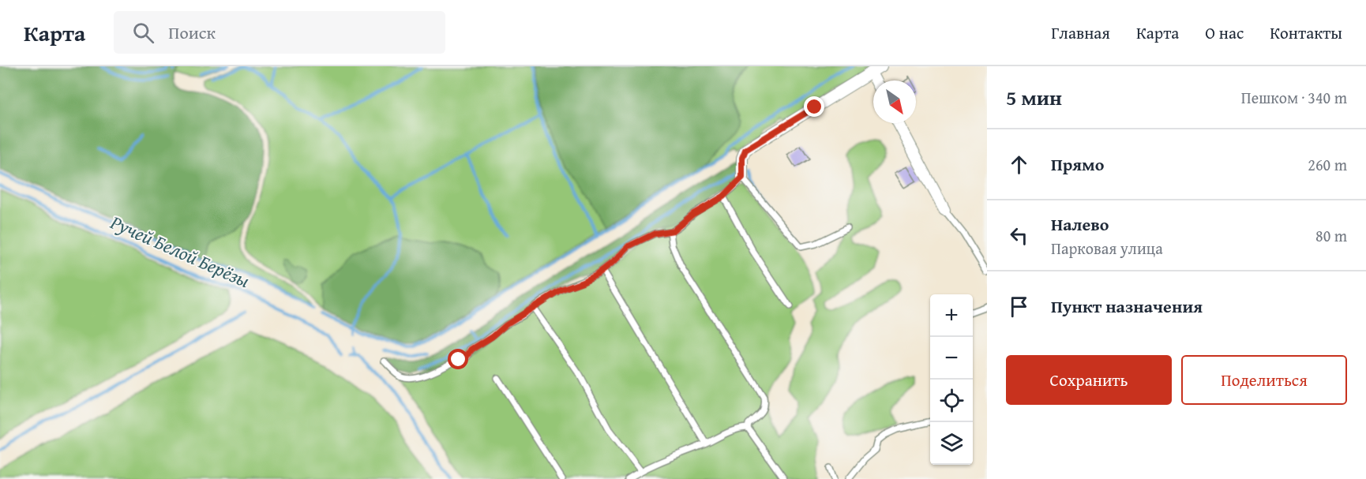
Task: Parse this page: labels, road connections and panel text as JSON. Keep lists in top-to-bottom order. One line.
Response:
{"water":["Ручей Белой Берёзы"],"north":"bottom right","page":{"header":"Карта","search":"Поиск","nav":["Главная","Карта","О нас","Контакты"],"heading":["5 мин","Пешком · 340 m"],"list":[["Прямо","260 m"],["Налево","Парковая улица","80 m"],"Пункт назначения"],"map_buttons":["+","−"],"buttons":["Сохранить","Поделиться"]}}
